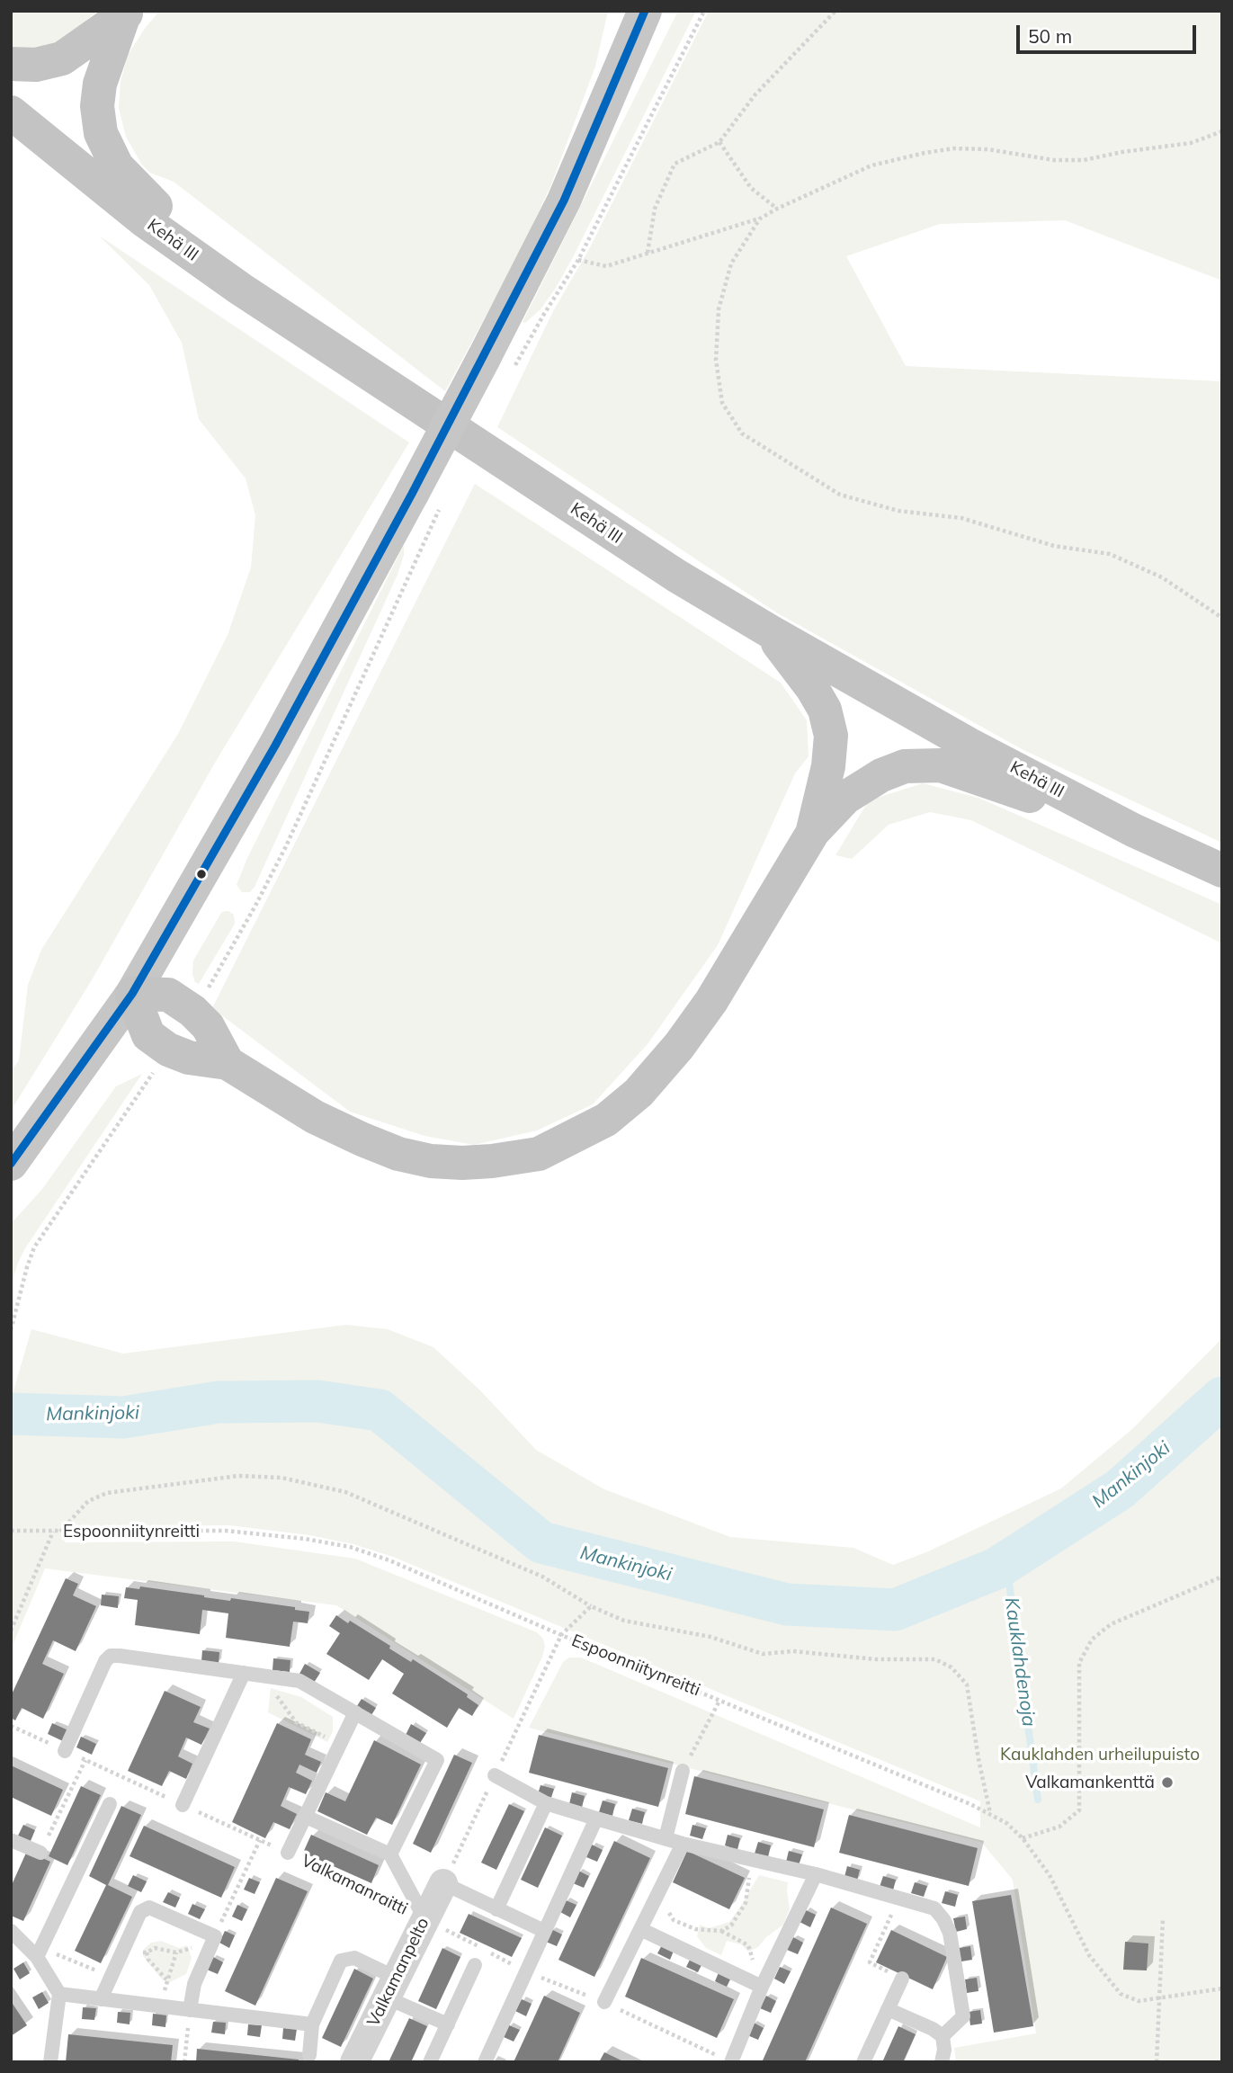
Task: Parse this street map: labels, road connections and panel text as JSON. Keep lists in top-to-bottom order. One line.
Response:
{"streets":{"highway":["Kehä III"],"street":["Valkamanpelto"],"path":["Espoonniitynreitti","Valkamanraitti"]},"crossings":[["Valkamanraitti","Valkamanpelto"]],"water":["Mankinjoki","Kauklahdenoja"],"parks":["Kauklahden urheilupuisto"],"places":["Valkamankenttä"],"scale_bar":"50 m"}
